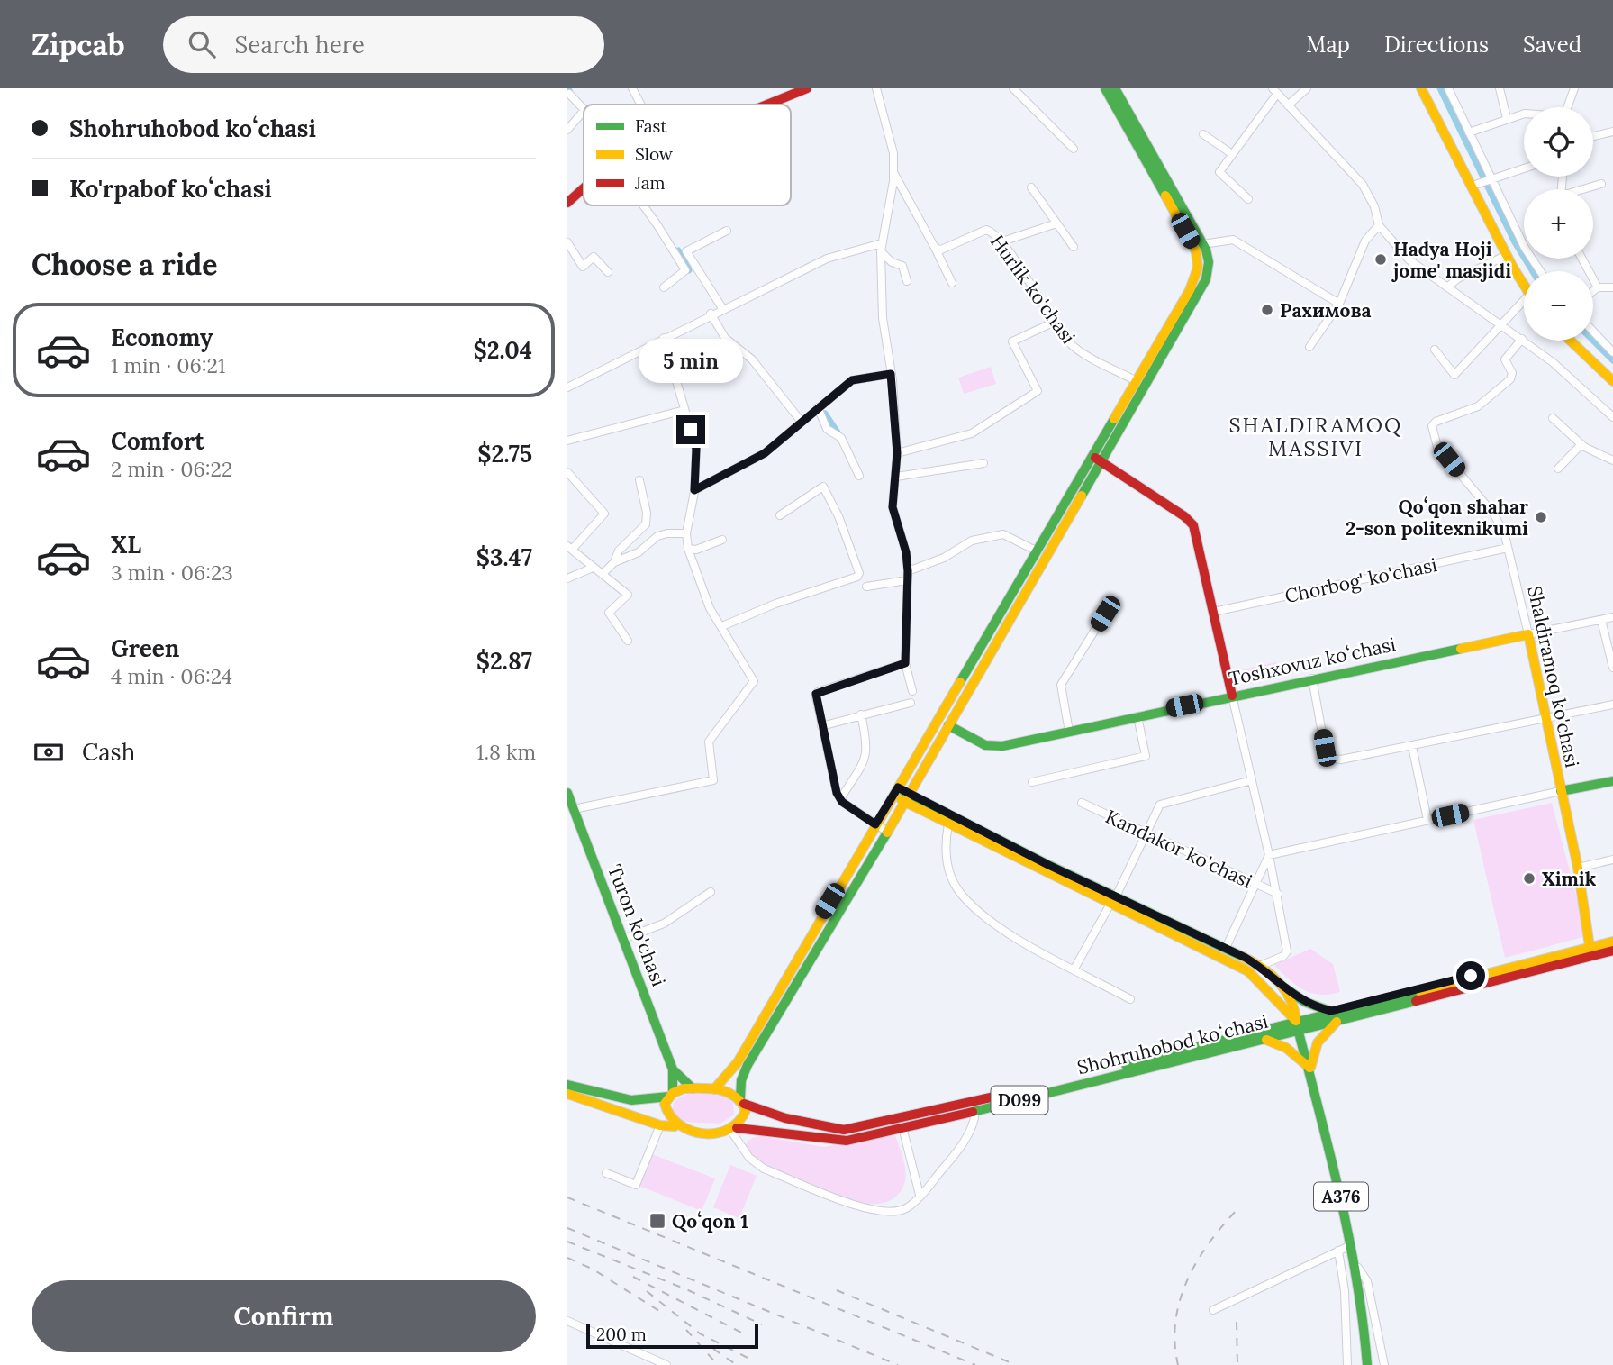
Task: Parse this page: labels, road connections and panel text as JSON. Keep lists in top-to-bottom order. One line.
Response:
{"streets":{"main road":["Toshxovuz koʻchasi","Shaldiramoq ko'chasi","Turon ko'chasi","Shohruhobod koʻchasi","D099","A376"],"street":["Hurlik ko'chasi","Chorbog' ko'chasi","Kandakor ko'chasi"]},"crossings":[["Chorbog' ko'chasi","Shaldiramoq ko'chasi"],["Toshxovuz koʻchasi","Shaldiramoq ko'chasi"],["Shaldiramoq ko'chasi","Shohruhobod koʻchasi"],["Turon ko'chasi","D099"],["Shohruhobod koʻchasi","D099"],["Shohruhobod koʻchasi","A376"]],"districts":["SHALDIRAMOQ MASSIVI"],"places":{"other":["Hadya Hoji jome' masjidi","Рахимова","Qoʻqon shahar 2-son politexnikumi","Ximik"],"transit":["Qoʻqon 1"]},"legend":["Fast","Slow","Jam"],"scale_bar":"200 m","page":{"header":"Zipcab","search":"Search here","nav":["Map","Directions","Saved"],"banner":["Shohruhobod koʻchasi","Ko'rpabof koʻchasi"],"map_buttons":["+","−"],"heading":"Choose a ride","list":[{"name":"Economy","note":"1 min · 06:21","value":"$2.04"},{"name":"Comfort","note":"2 min · 06:22","value":"$2.75"},{"name":"XL","note":"3 min · 06:23","value":"$3.47"},{"name":"Green","note":"4 min · 06:24","value":"$2.87"}],"bubble":"5 min","pay":["Cash","1.8 km"],"buttons":"Confirm","scale":"200 m"}}
